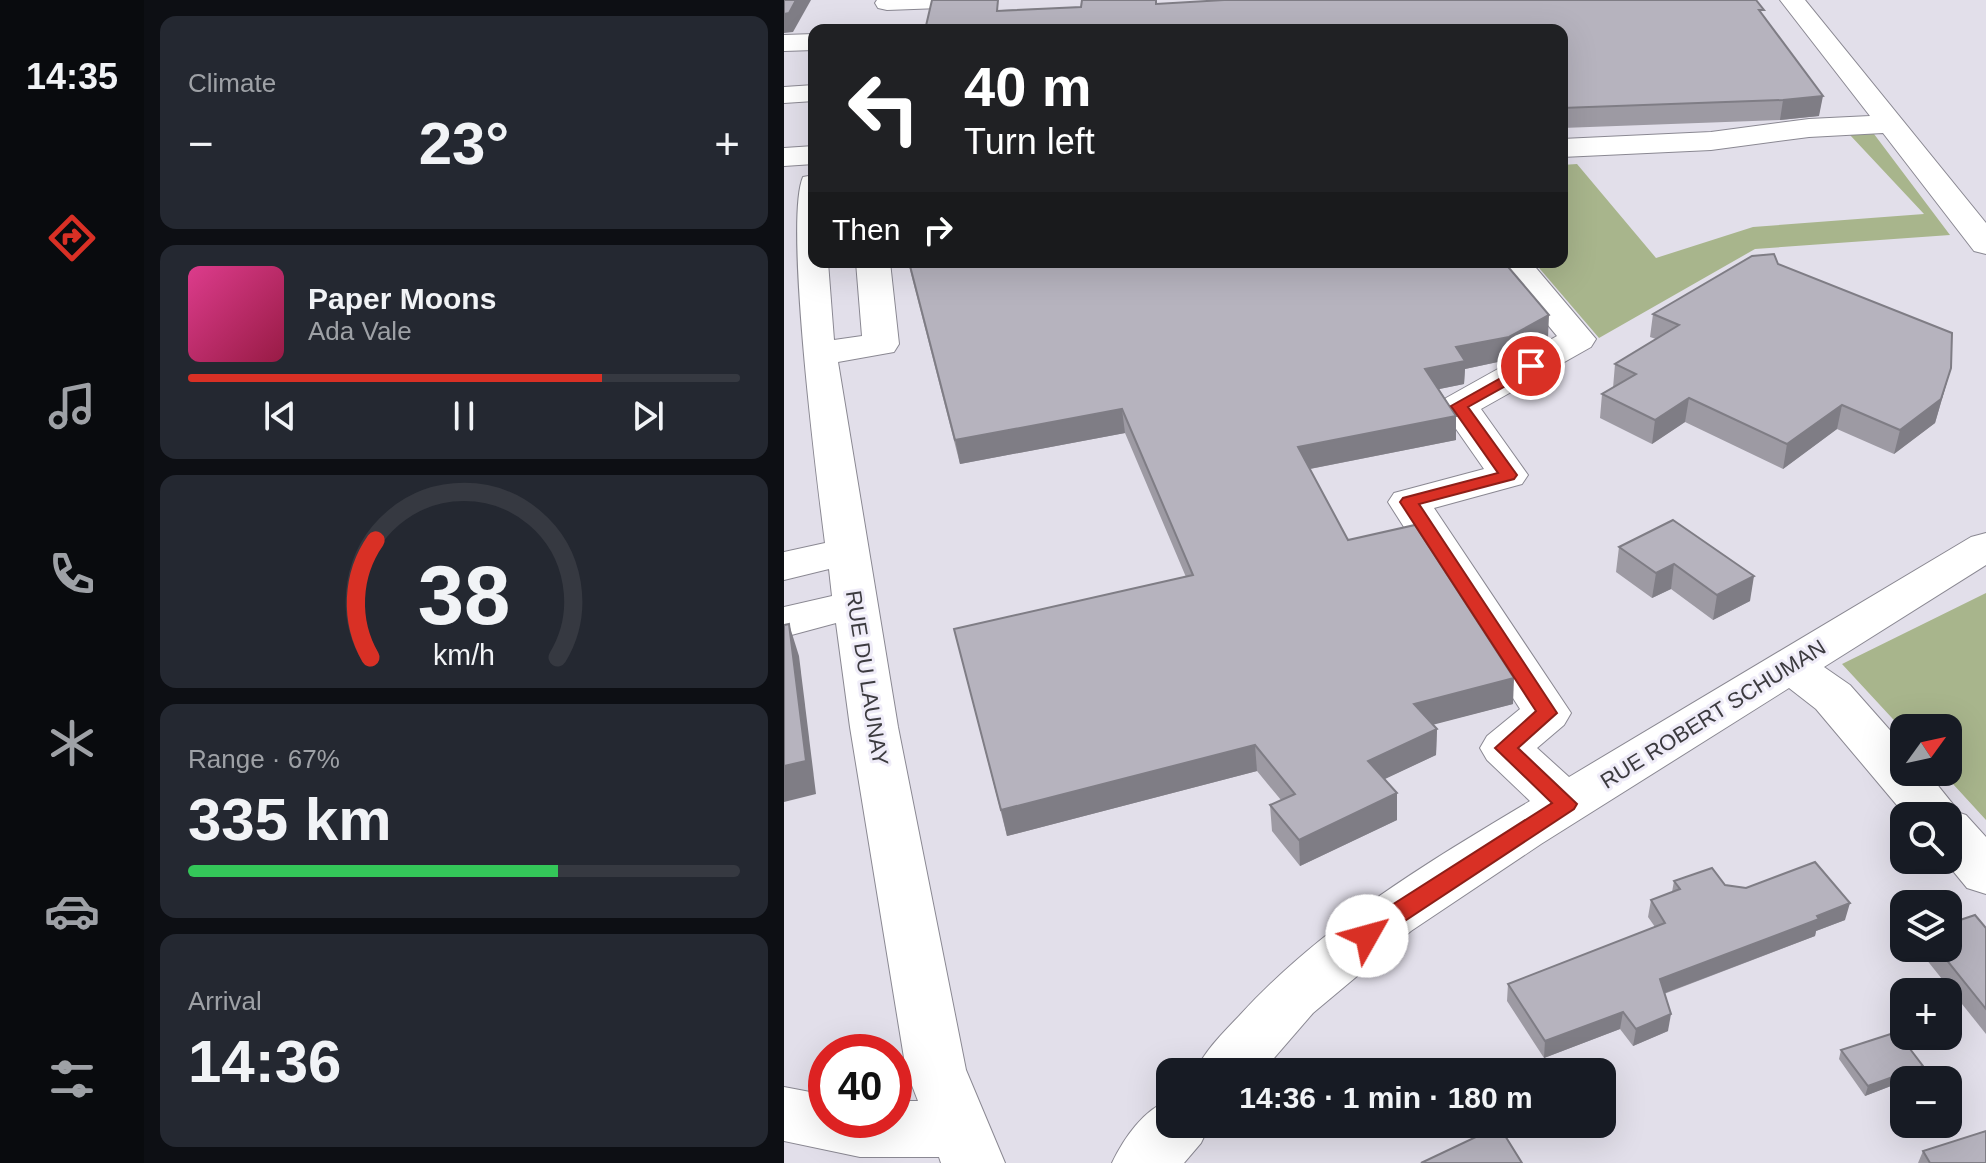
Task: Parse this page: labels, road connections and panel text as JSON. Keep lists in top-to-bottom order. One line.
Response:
{"streets":{"street":["RUE DU LAUNAY","RUE ROBERT SCHUMAN"]},"north":"top right","page":{"tabs":"14:35","tile":["Climate",["Range · 67%","335 km"],["Arrival","14:36"]],"turn":["40 m","Turn left"],"heat":["−","23°","+"],"then":"Then","song":["Paper Moons","Ada Vale"],"map_buttons":["+","−"],"limit":"40","trip":"14:36 · 1 min · 180 m","gauge":["38","km/h"]}}
